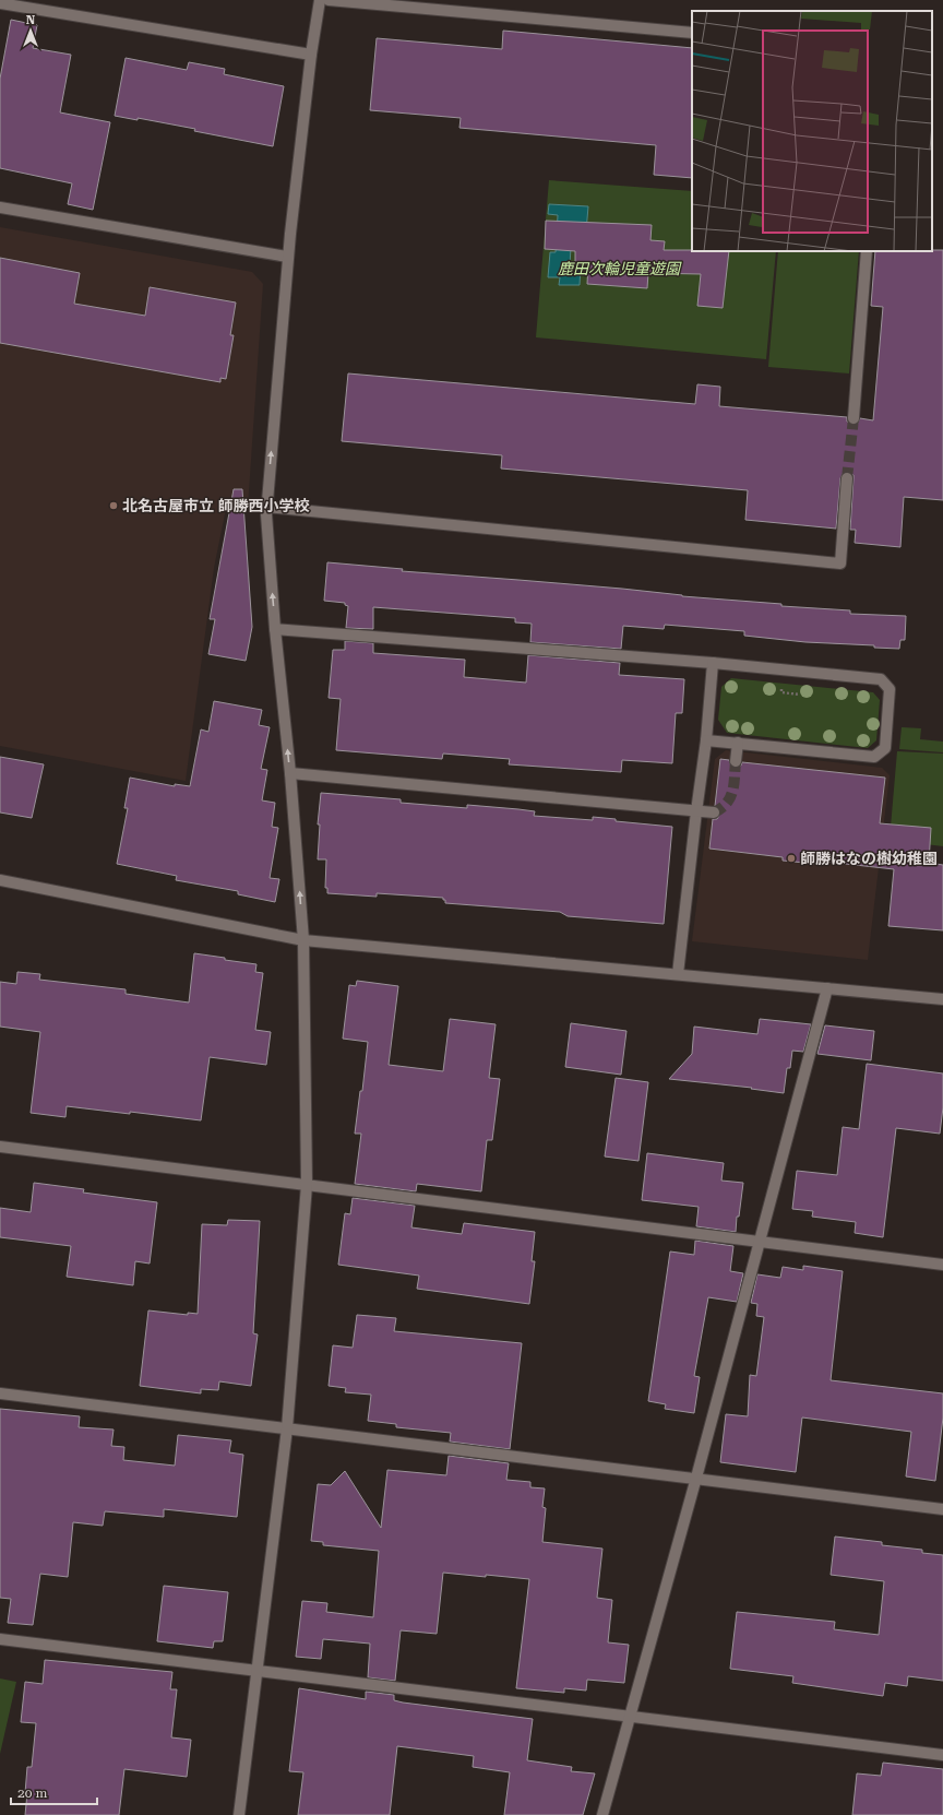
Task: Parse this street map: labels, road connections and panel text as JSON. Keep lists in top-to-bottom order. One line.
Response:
{"parks":["鹿田次輪児童遊園"],"places":["北名古屋市立 師勝西小学校","師勝はなの樹幼稚園"],"scale_bar":"20 m","north":"top"}
